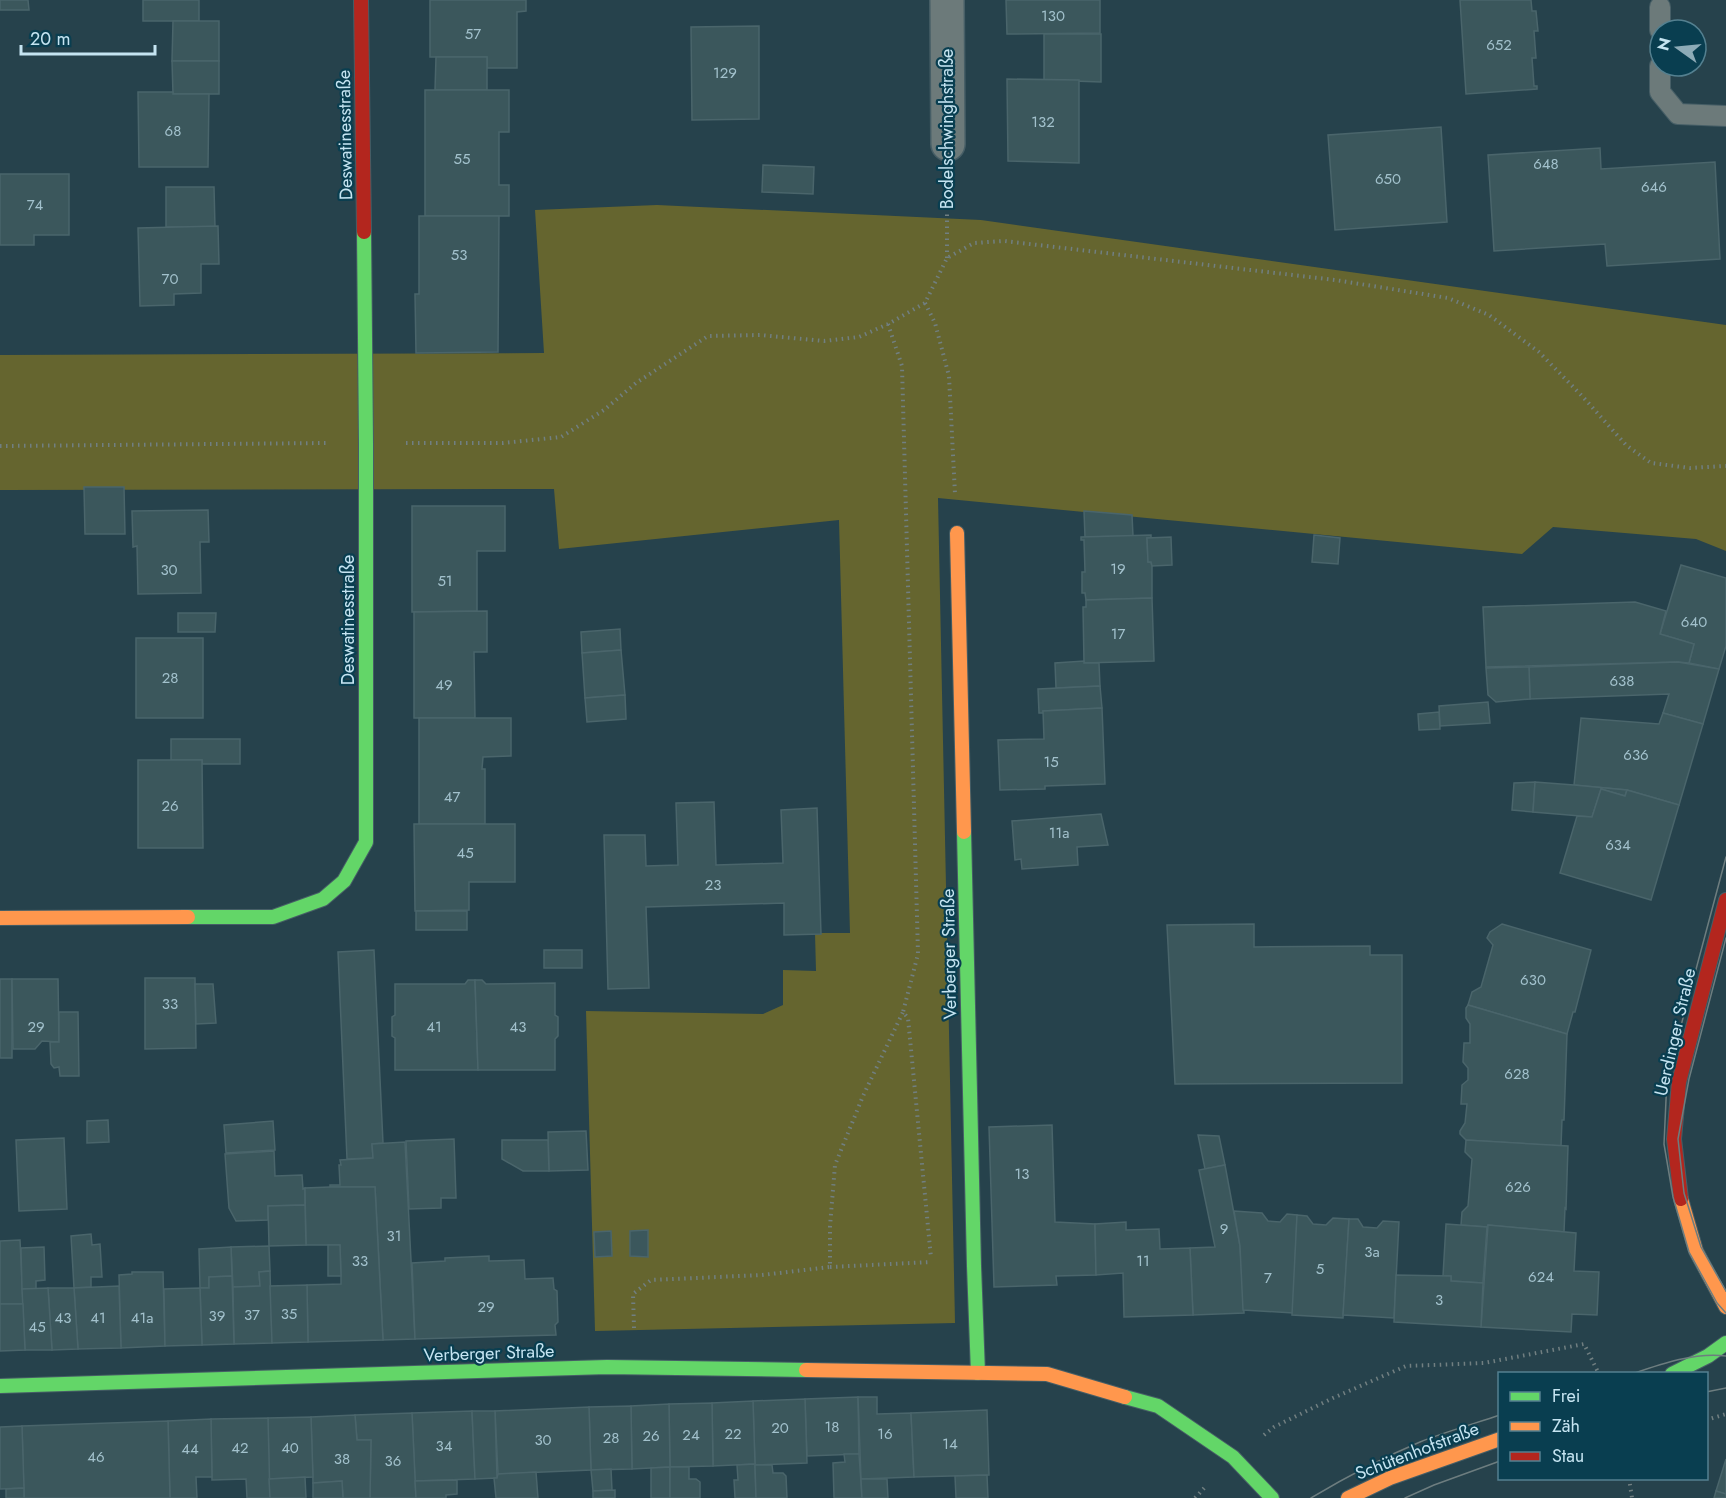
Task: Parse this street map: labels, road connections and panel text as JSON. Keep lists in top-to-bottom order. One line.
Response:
{"streets":{"street":["Bodelschwinghstraße","Deswatinesstraße","Verberger Straße","Uerdinger Straße","Schütenhofstraße"]},"house_numbers":["130","57","652","129","132","68","55","648","650","646","74","53","70","19","30","51","640","17","28","638","49","636","15","47","26","11a","634","45","23","630","33","29","41","43","628","13","626","9","31","3a","33","11","5","624","7","3","29","35","37","39","43","41","41a","45","18","20","22","16","24","26","28","30","14","34","42","40","44","46","38","36"],"legend":["Frei","Zäh","Stau"],"scale_bar":"20 m","north":"left"}
